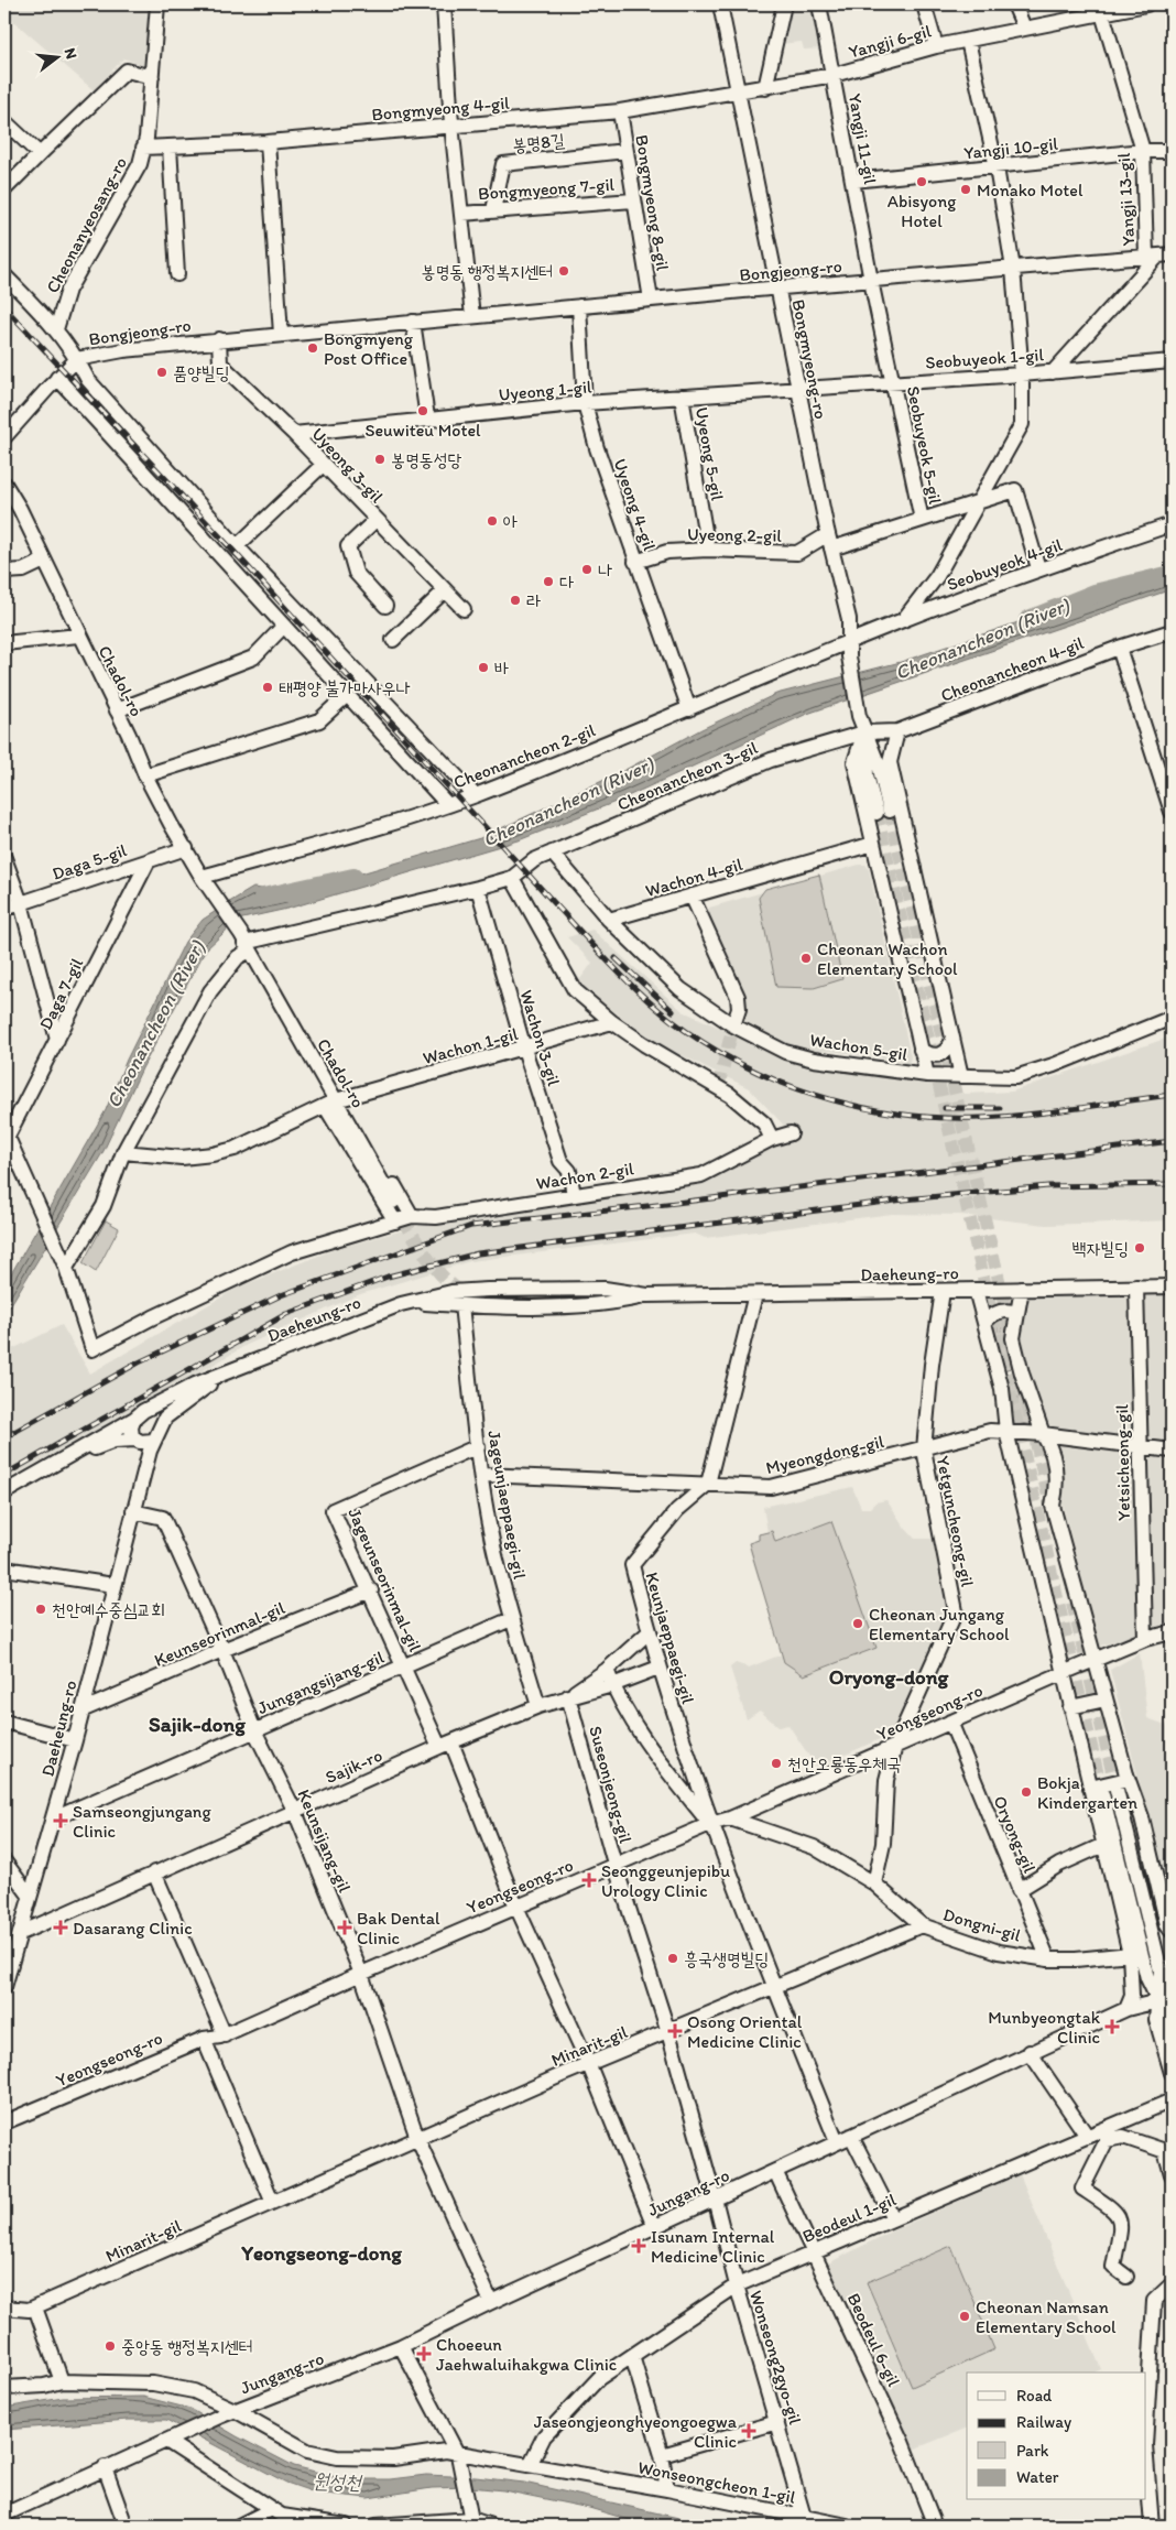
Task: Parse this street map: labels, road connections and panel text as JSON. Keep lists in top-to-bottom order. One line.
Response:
{"streets":{"street":["Yangji 6-gil","Bongmyeong 4-gil","Yangji 11-gil","봉명8길","Yangji 10-gil","Bongmyeong 7-gil","Yangji 13-gil","Bongmyeong 8-gil","Cheonanyeosang-ro","Bongjeong-ro","Seobuyeok 1-gil","Bongmyeong-ro","Uyeong 1-gil","Seobuyeok 5-gil","Uyeong 5-gil","Uyeong 3-gil","Uyeong 4-gil","Uyeong 2-gil","Seobuyeok 4-gil","Cheonancheon 4-gil","Chadol-ro","Cheonancheon 2-gil","Cheonancheon 3-gil","Daga 5-gil","Wachon 4-gil","Daga 7-gil","Wachon 3-gil","Wachon 1-gil","Wachon 5-gil","Wachon 2-gil","Daeheung-ro","Myeongdong-gil","Yetsicheong-gil","Jageunjaeppaegi-gil","Yetguncheong-gil","Jageunseorinmal-gil","Keunseorinmal-gil","Keunjaeppaegi-gil","Jungangsijang-gil","Yeongseong-ro","Sajik-ro","Suseonjeong-gil","Oryong-gil","Keunsijang-gil","Dongni-gil","Minarit-gil","Jungang-ro","Beodeul 1-gil","Beodeul 6-gil","Wonseong2gyo-gil","Wonseongcheon 1-gil"]},"crossings":[["Yangji 6-gil","Bongmyeong 4-gil"],["Yangji 6-gil","Yangji 11-gil"],["Yangji 6-gil","Yangji 13-gil"],["Yangji 6-gil","Bongmyeong-ro"],["Bongmyeong 4-gil","Bongmyeong 7-gil"],["Bongmyeong 4-gil","Bongmyeong 8-gil"],["Bongmyeong 4-gil","Cheonanyeosang-ro"],["Bongmyeong 4-gil","Bongmyeong-ro"],["Yangji 11-gil","Yangji 10-gil"],["Yangji 11-gil","Bongjeong-ro"],["Yangji 11-gil","Seobuyeok 5-gil"],["봉명8길","Bongmyeong 7-gil"],["봉명8길","Bongmyeong 8-gil"],["Yangji 10-gil","Yangji 13-gil"],["Bongmyeong 7-gil","Bongmyeong 8-gil"],["Bongmyeong 7-gil","Bongjeong-ro"],["Yangji 13-gil","Bongjeong-ro"],["Bongmyeong 8-gil","Bongjeong-ro"],["Bongjeong-ro","Bongmyeong-ro"],["Bongjeong-ro","Seobuyeok 5-gil"],["Bongjeong-ro","Uyeong 3-gil"],["Bongjeong-ro","Uyeong 4-gil"],["Seobuyeok 1-gil","Bongmyeong-ro"],["Seobuyeok 1-gil","Uyeong 1-gil"],["Seobuyeok 1-gil","Seobuyeok 5-gil"],["Bongmyeong-ro","Uyeong 1-gil"],["Bongmyeong-ro","Uyeong 2-gil"],["Bongmyeong-ro","Seobuyeok 4-gil"],["Bongmyeong-ro","Cheonancheon 4-gil"],["Bongmyeong-ro","Cheonancheon 2-gil"],["Bongmyeong-ro","Cheonancheon 3-gil"],["Uyeong 1-gil","Uyeong 5-gil"],["Uyeong 1-gil","Uyeong 3-gil"],["Uyeong 1-gil","Uyeong 4-gil"],["Uyeong 5-gil","Uyeong 2-gil"],["Uyeong 4-gil","Uyeong 2-gil"],["Uyeong 4-gil","Cheonancheon 2-gil"],["Seobuyeok 4-gil","Cheonancheon 2-gil"],["Cheonancheon 4-gil","Cheonancheon 3-gil"],["Chadol-ro","Cheonancheon 2-gil"],["Chadol-ro","Cheonancheon 3-gil"],["Chadol-ro","Daga 5-gil"],["Chadol-ro","Wachon 1-gil"],["Cheonancheon 3-gil","Wachon 3-gil"],["Daga 5-gil","Daga 7-gil"],["Wachon 4-gil","Wachon 5-gil"],["Wachon 3-gil","Wachon 1-gil"],["Wachon 3-gil","Wachon 2-gil"],["Daeheung-ro","Yetsicheong-gil"],["Daeheung-ro","Jageunjaeppaegi-gil"],["Daeheung-ro","Yetguncheong-gil"],["Daeheung-ro","Keunseorinmal-gil"],["Daeheung-ro","Jungangsijang-gil"],["Daeheung-ro","Sajik-ro"],["Daeheung-ro","Keunsijang-gil"],["Myeongdong-gil","Yetsicheong-gil"],["Myeongdong-gil","Jageunjaeppaegi-gil"],["Myeongdong-gil","Yetguncheong-gil"],["Myeongdong-gil","Keunjaeppaegi-gil"],["Yetsicheong-gil","Yeongseong-ro"],["Jageunjaeppaegi-gil","Jageunseorinmal-gil"],["Jageunjaeppaegi-gil","Jungangsijang-gil"],["Jageunjaeppaegi-gil","Sajik-ro"],["Yetguncheong-gil","Yeongseong-ro"],["Jageunseorinmal-gil","Keunseorinmal-gil"],["Jageunseorinmal-gil","Jungangsijang-gil"],["Jageunseorinmal-gil","Yeongseong-ro"],["Jageunseorinmal-gil","Sajik-ro"],["Jageunseorinmal-gil","Minarit-gil"],["Jageunseorinmal-gil","Jungang-ro"],["Keunseorinmal-gil","Keunsijang-gil"],["Keunjaeppaegi-gil","Yeongseong-ro"],["Keunjaeppaegi-gil","Sajik-ro"],["Jungangsijang-gil","Keunsijang-gil"],["Yeongseong-ro","Suseonjeong-gil"],["Yeongseong-ro","Oryong-gil"],["Yeongseong-ro","Keunsijang-gil"],["Yeongseong-ro","Dongni-gil"],["Sajik-ro","Suseonjeong-gil"],["Sajik-ro","Keunsijang-gil"],["Suseonjeong-gil","Minarit-gil"],["Suseonjeong-gil","Jungang-ro"],["Suseonjeong-gil","Wonseong2gyo-gil"],["Oryong-gil","Dongni-gil"],["Keunsijang-gil","Minarit-gil"],["Keunsijang-gil","Jungang-ro"],["Dongni-gil","Minarit-gil"],["Jungang-ro","Beodeul 6-gil"],["Jungang-ro","Wonseong2gyo-gil"],["Jungang-ro","Wonseongcheon 1-gil"],["Beodeul 1-gil","Beodeul 6-gil"],["Beodeul 1-gil","Wonseong2gyo-gil"],["Beodeul 1-gil","Wonseongcheon 1-gil"],["Wonseong2gyo-gil","Wonseongcheon 1-gil"]],"districts":["Oryong-dong","Sajik-dong","Yeongseong-dong"],"water":["Cheonancheon (River)","원성천"],"places":{"other":["Abisyong Hotel","Monako Motel","봉명동 행정복지센터","Bongmyeng Post Office","품양빌딩","Seuwiteu Motel","봉명동성당","아","나","다","라","바","태평양 불가마사우나","Cheonan Wachon Elementary School","백자빌딩","천안예수중심교회","Cheonan Jungang Elementary School","천안오룡동우체국","Bokja Kindergarten","흥국생명빌딩","Cheonan Namsan Elementary School","중앙동 행정복지센터"],"health":["Samseongjungang Clinic","Seonggeunjepibu Urology Clinic","Dasarang Clinic","Bak Dental Clinic","Munbyeongtak Clinic","Osong Oriental Medicine Clinic","Isunam Internal Medicine Clinic","Choeeun Jaehwaluihakgwa Clinic","Jaseongjeonghyeongoegwa Clinic"]},"legend":["Road","Railway","Park","Water"],"north":"right"}
